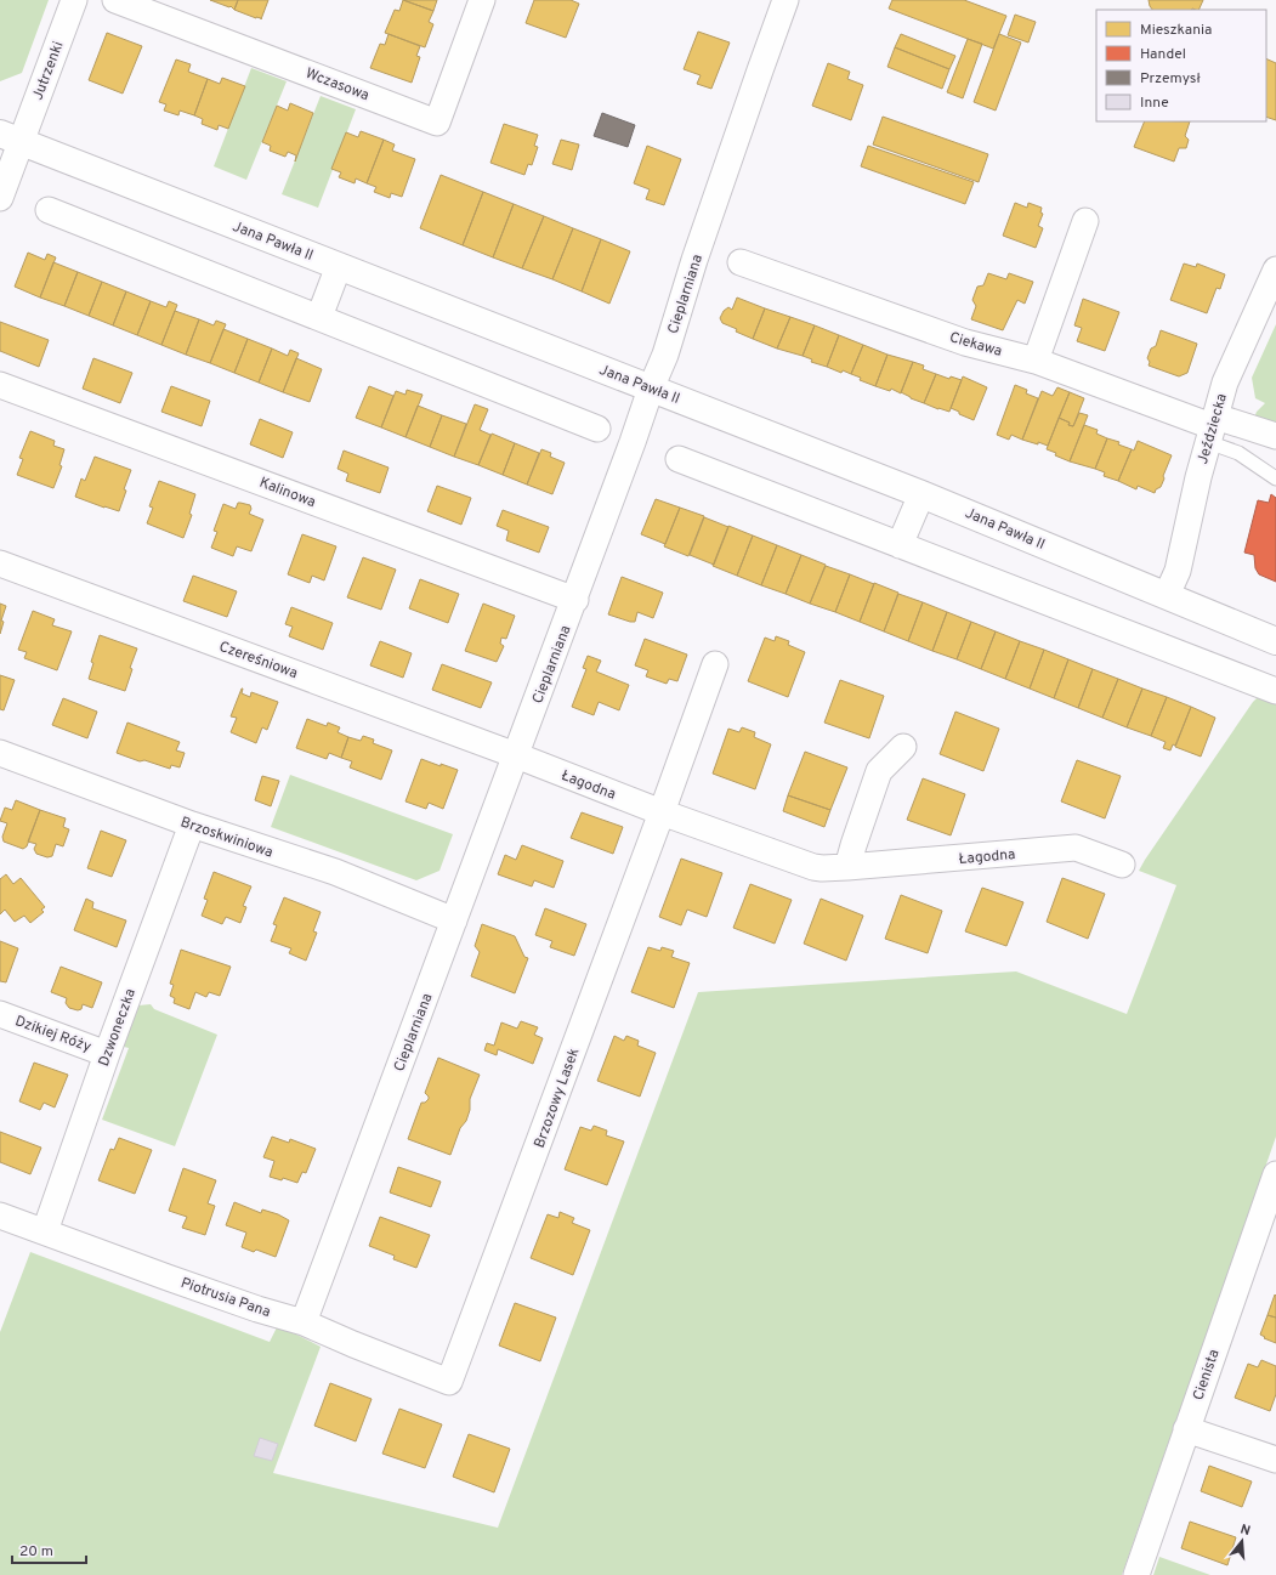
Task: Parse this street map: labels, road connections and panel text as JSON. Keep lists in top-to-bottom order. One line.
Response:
{"streets":{"street":["Jutrzenki","Wczasowa","Jana Pawła II","Cieplarniana","Ciekawa","Jeździecka","Kalinowa","Czereśniowa","Łagodna","Brzoskwiniowa","Dzwoneczka","Dzikiej Róży","Brzozowy Lasek","Piotrusia Pana","Cienista"]},"crossings":[["Jutrzenki","Jana Pawła II"],["Jana Pawła II","Cieplarniana"],["Jana Pawła II","Jeździecka"],["Cieplarniana","Kalinowa"],["Cieplarniana","Czereśniowa"],["Cieplarniana","Łagodna"],["Cieplarniana","Brzoskwiniowa"],["Cieplarniana","Piotrusia Pana"],["Ciekawa","Jeździecka"],["Czereśniowa","Łagodna"],["Łagodna","Brzozowy Lasek"],["Brzoskwiniowa","Dzwoneczka"],["Dzwoneczka","Dzikiej Róży"],["Dzwoneczka","Piotrusia Pana"],["Brzozowy Lasek","Piotrusia Pana"]],"legend":["Mieszkania","Handel","Przemysł","Inne"],"scale_bar":"20 m","north":"top"}
